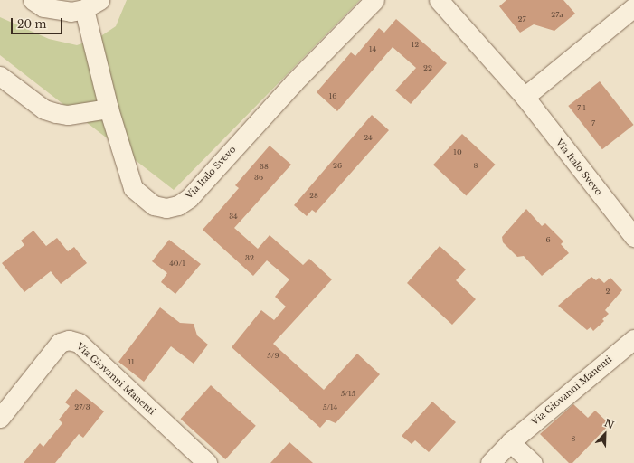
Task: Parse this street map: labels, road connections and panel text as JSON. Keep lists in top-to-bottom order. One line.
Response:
{"streets":{"street":["Via Italo Svevo","Via Giovanni Manenti"]},"house_numbers":["27a","27","12","14","22","16","7 1","7","24","10","26","8","38","36","28","34","6","32","40/1","2","5/9","11","5/15","27/3","5/14","8"],"scale_bar":"20 m","north":"top right"}
